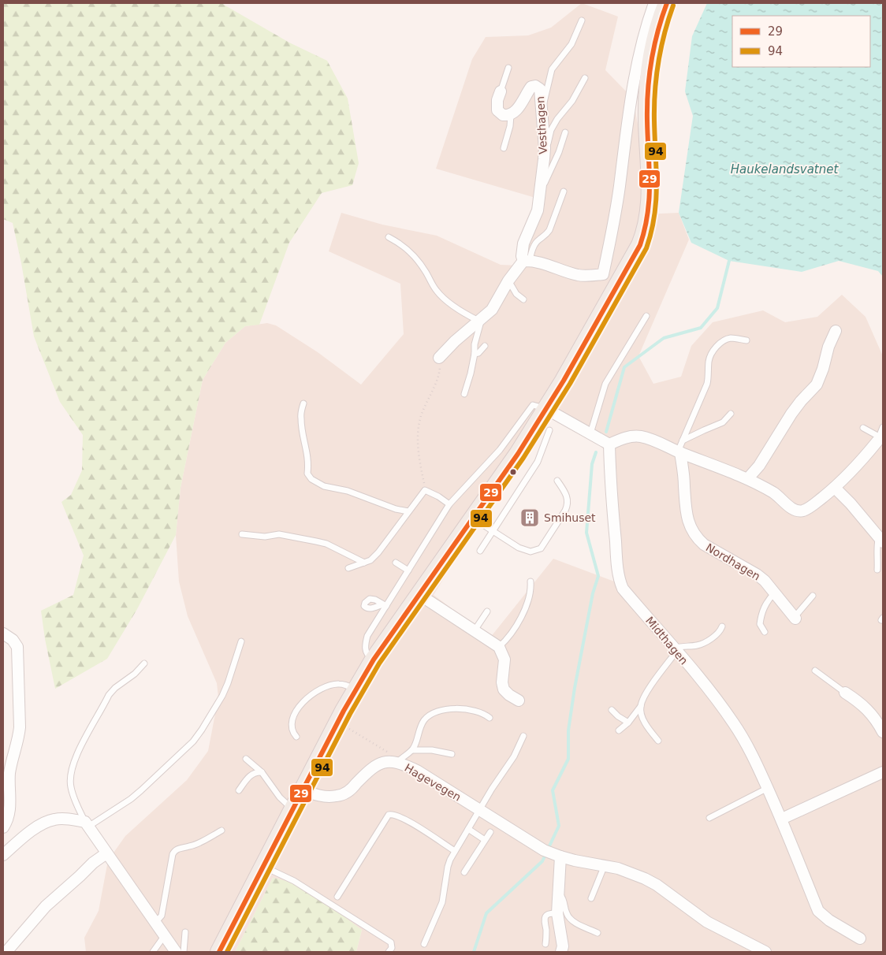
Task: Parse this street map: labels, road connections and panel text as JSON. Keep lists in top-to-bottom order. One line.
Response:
{"streets":{"street":["Vesthagen","Nordhagen","Midthagen","Hagevegen"]},"water":["Haukelandsvatnet"],"places":{"building":["Smihuset"]},"lines":["transit line 29","transit line 94"],"legend":["29","94"]}
